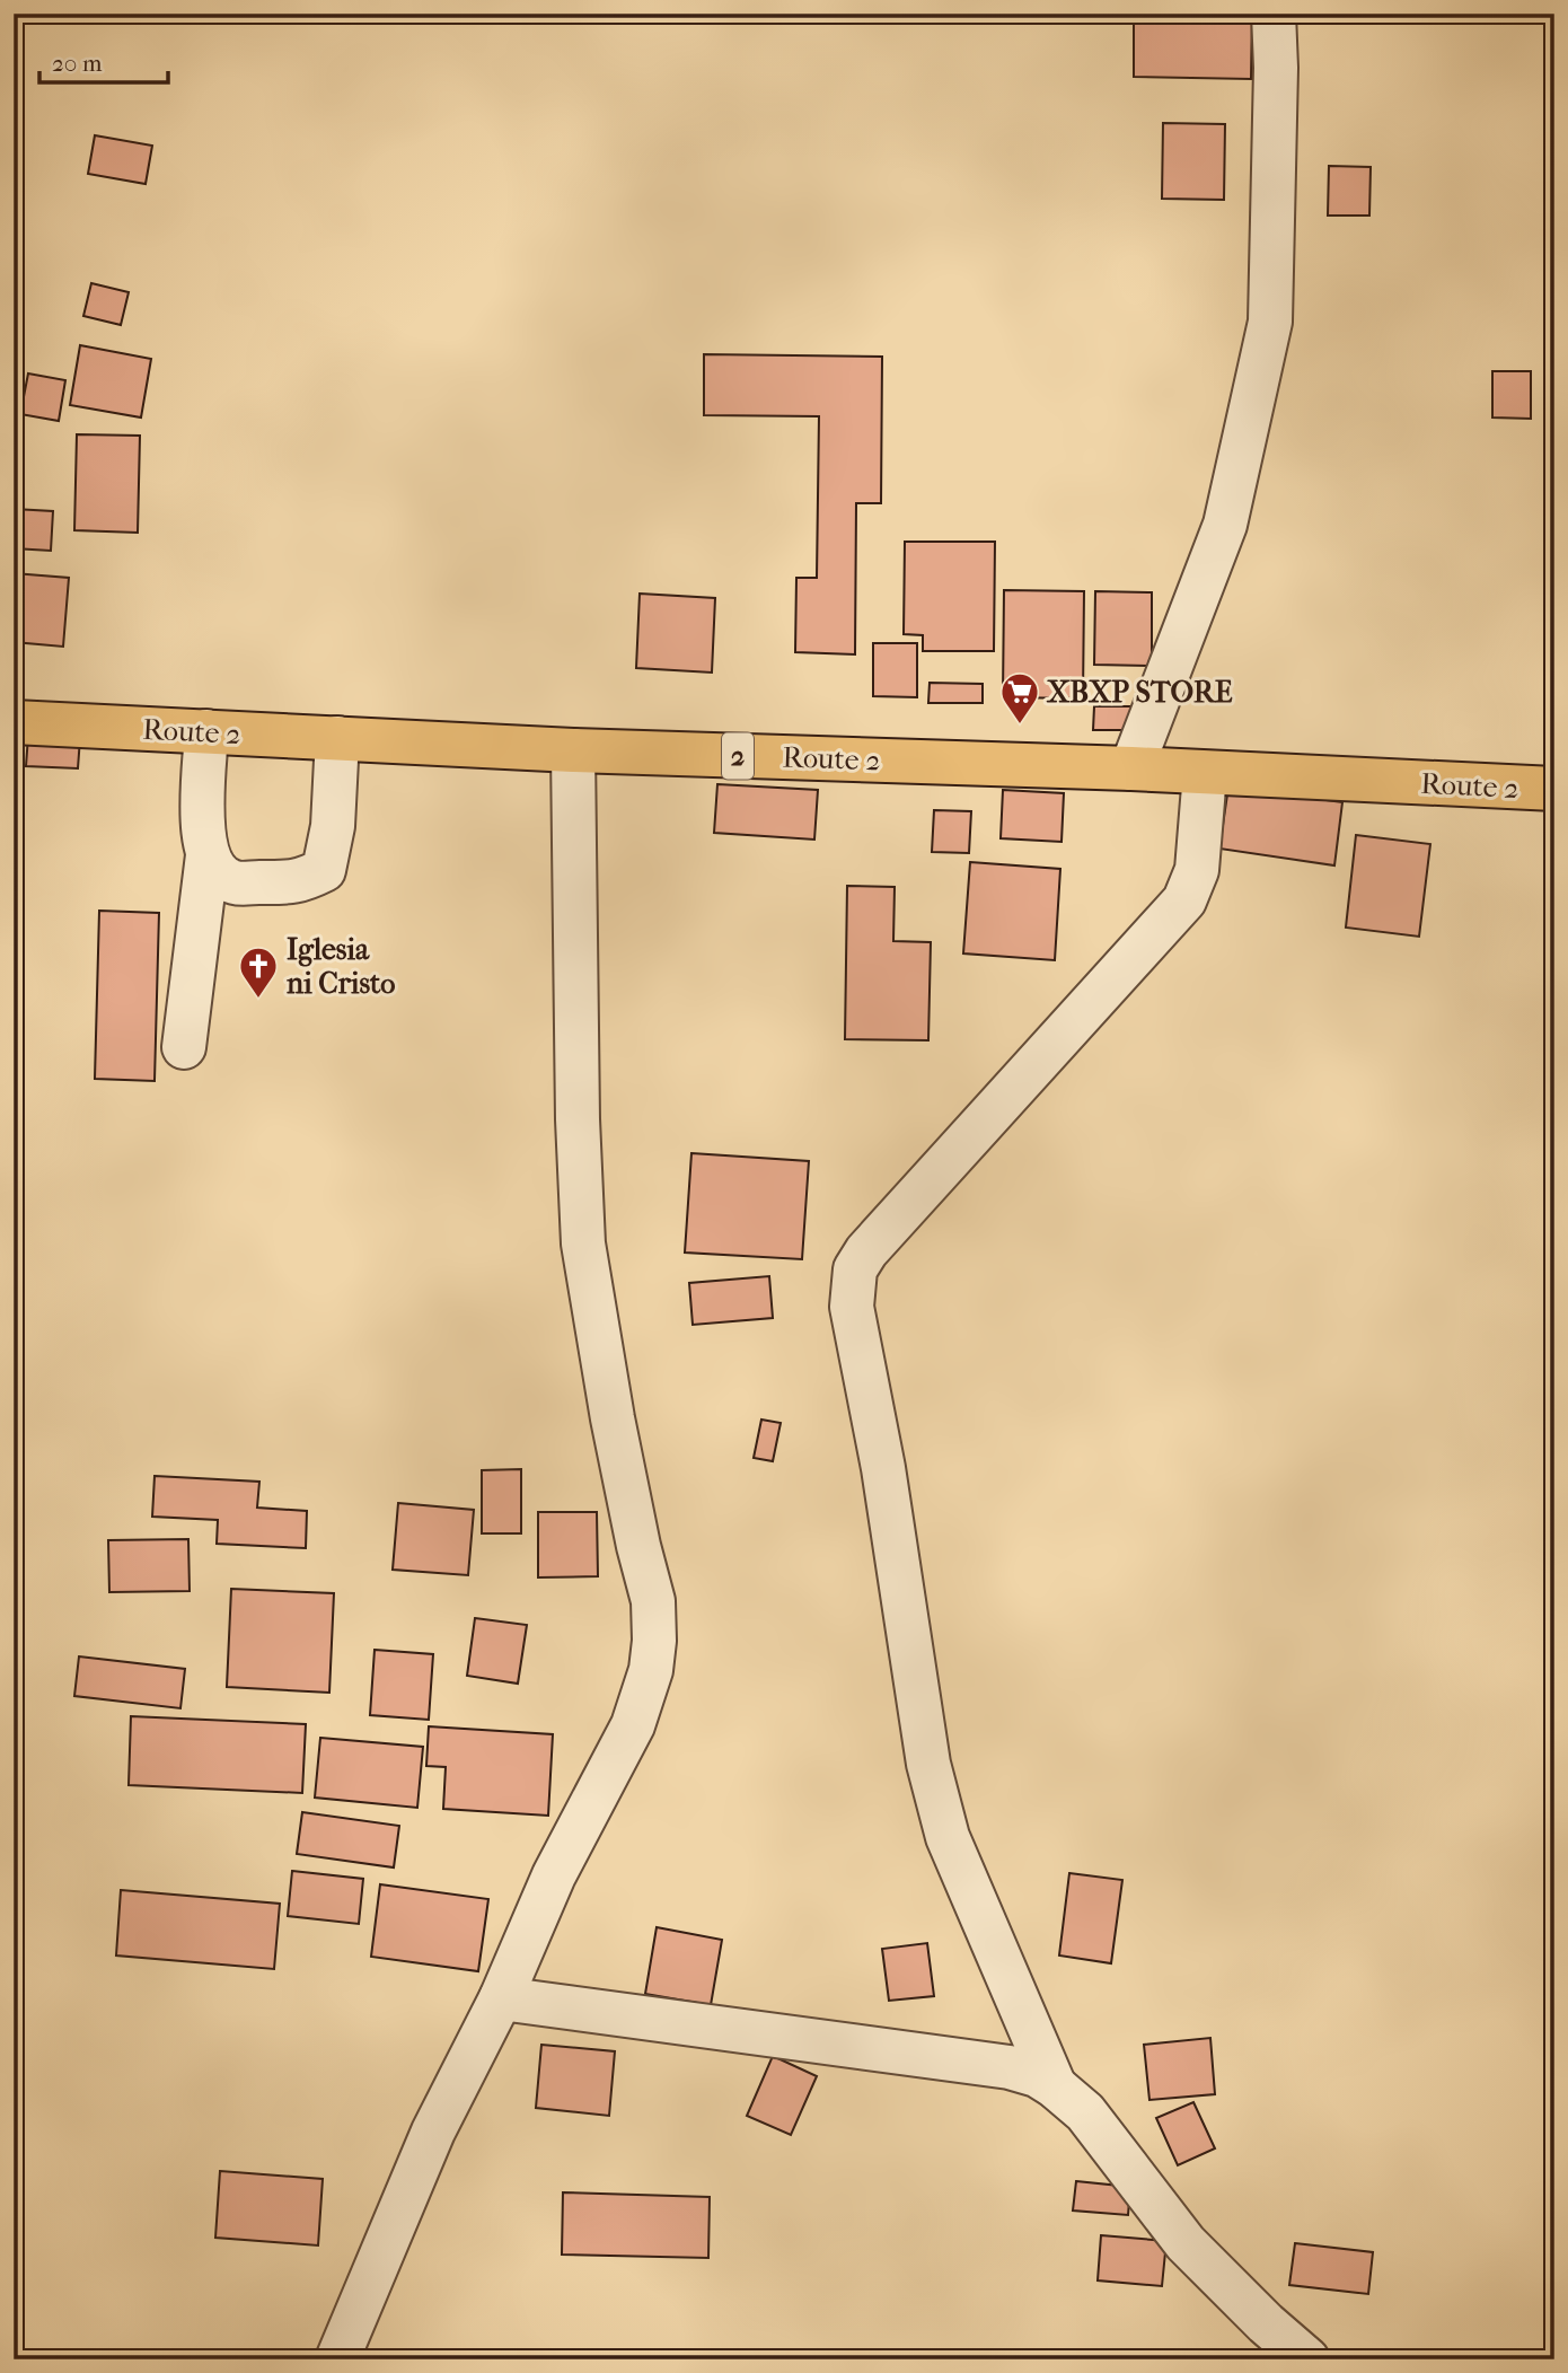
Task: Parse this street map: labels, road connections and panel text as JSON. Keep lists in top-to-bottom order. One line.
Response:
{"streets":{"highway":["Route 2","2"]},"places":{"supermarket":["XBXP STORE"],"church":["Iglesia ni Cristo"]},"scale_bar":"20 m"}
